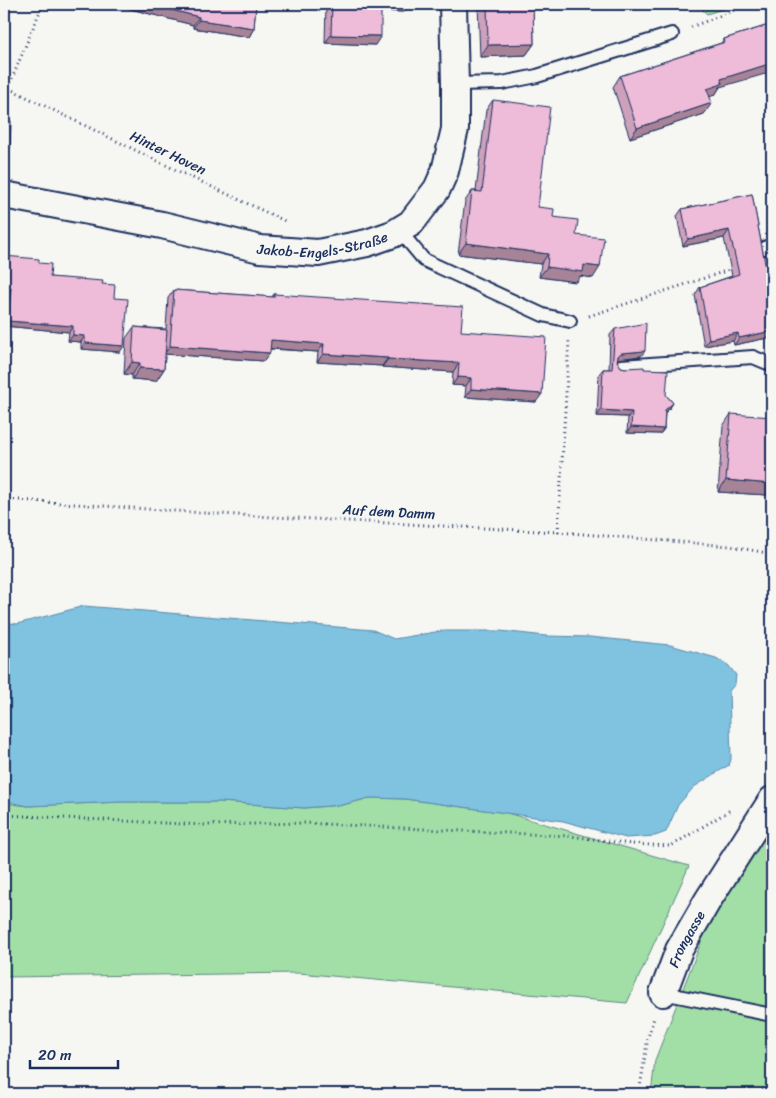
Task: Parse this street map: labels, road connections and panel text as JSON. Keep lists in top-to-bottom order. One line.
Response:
{"streets":{"street":["Jakob-Engels-Straße","Frongasse"],"path":["Hinter Hoven","Auf dem Damm"]},"crossings":[["Hinter Hoven","Jakob-Engels-Straße"]],"scale_bar":"20 m"}
